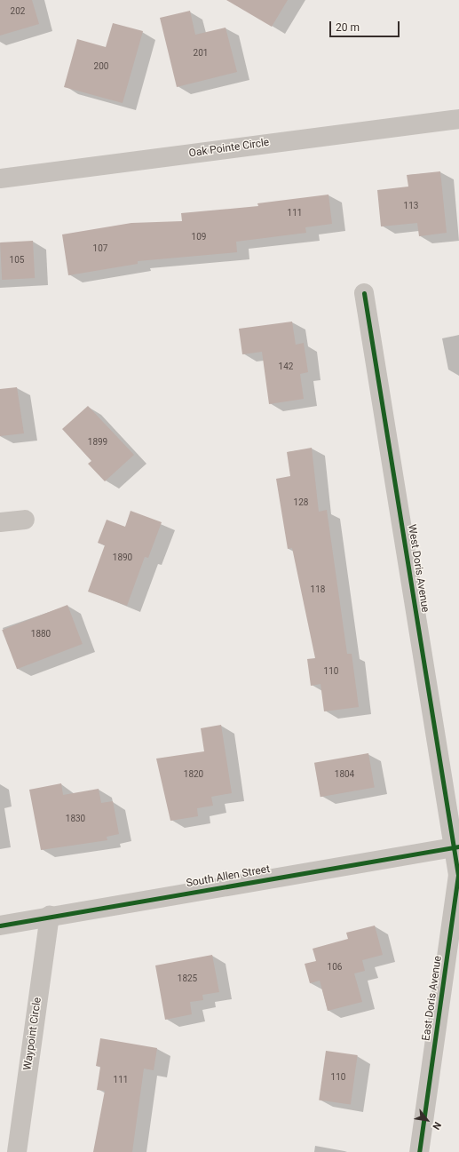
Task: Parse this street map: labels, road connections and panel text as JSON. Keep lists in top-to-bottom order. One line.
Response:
{"streets":{"street":["Oak Pointe Circle","West Doris Avenue","South Allen Street","East Doris Avenue","Waypoint Circle"]},"crossings":[["West Doris Avenue","South Allen Street"],["West Doris Avenue","East Doris Avenue"],["South Allen Street","East Doris Avenue"],["South Allen Street","Waypoint Circle"]],"house_numbers":["202","201","200","113","111","109","107","105","142","1899","128","1890","118","1880","110","1820","1804","1830","106","1825","110","111"],"scale_bar":"20 m","north":"bottom right"}
